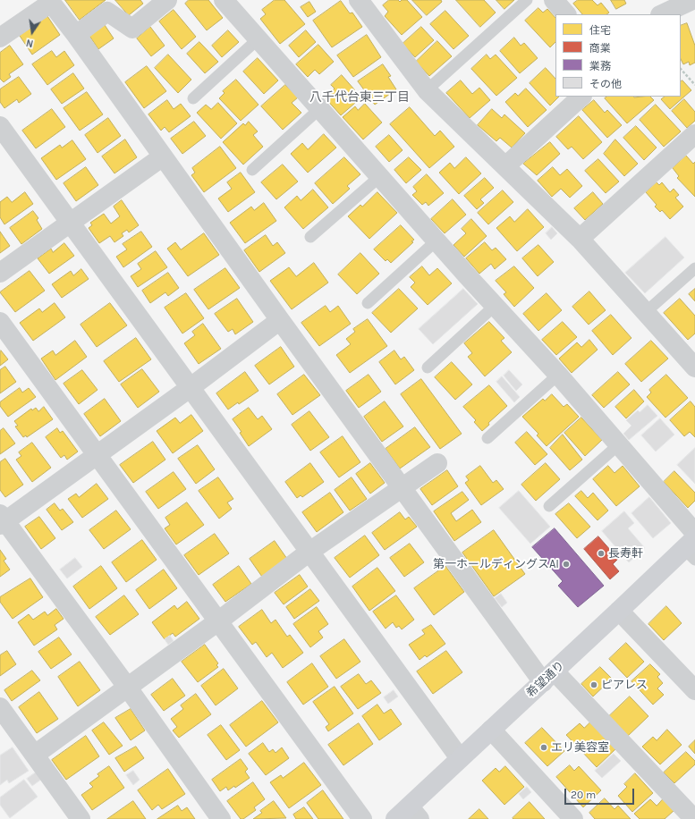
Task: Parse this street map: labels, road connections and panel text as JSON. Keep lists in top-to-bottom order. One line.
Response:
{"streets":{"street":["希望通り"]},"districts":["八千代台東三丁目"],"places":["長寿軒","第一ホールディングスAI","ピアレス","エリ美容室"],"legend":["住宅","商業","業務","その他"],"scale_bar":"20 m","north":"bottom"}
